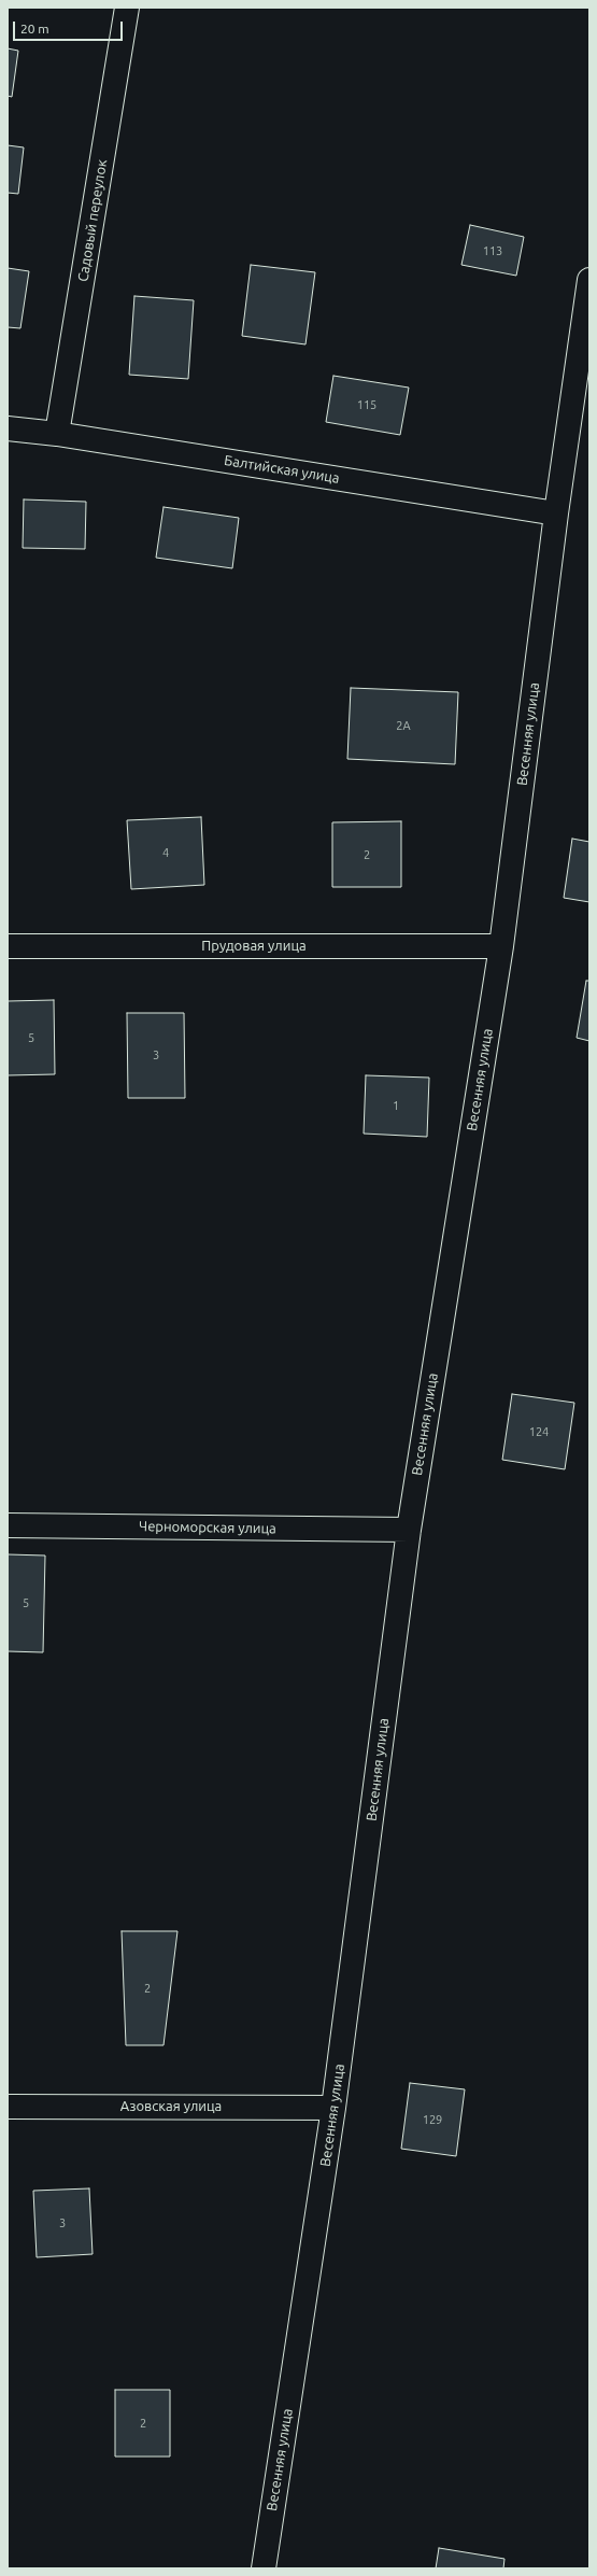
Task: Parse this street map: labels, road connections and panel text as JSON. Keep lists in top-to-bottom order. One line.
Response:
{"streets":{"street":["Садовый переулок","Балтийская улица","Весенняя улица","Прудовая улица","Черноморская улица","Азовская улица"]},"crossings":[["Садовый переулок","Балтийская улица"],["Балтийская улица","Весенняя улица"],["Весенняя улица","Прудовая улица"],["Весенняя улица","Черноморская улица"],["Весенняя улица","Азовская улица"]],"house_numbers":["113","115","2А","4","2","5","3","1","124","5","2","129","3","2"],"scale_bar":"20 m"}
